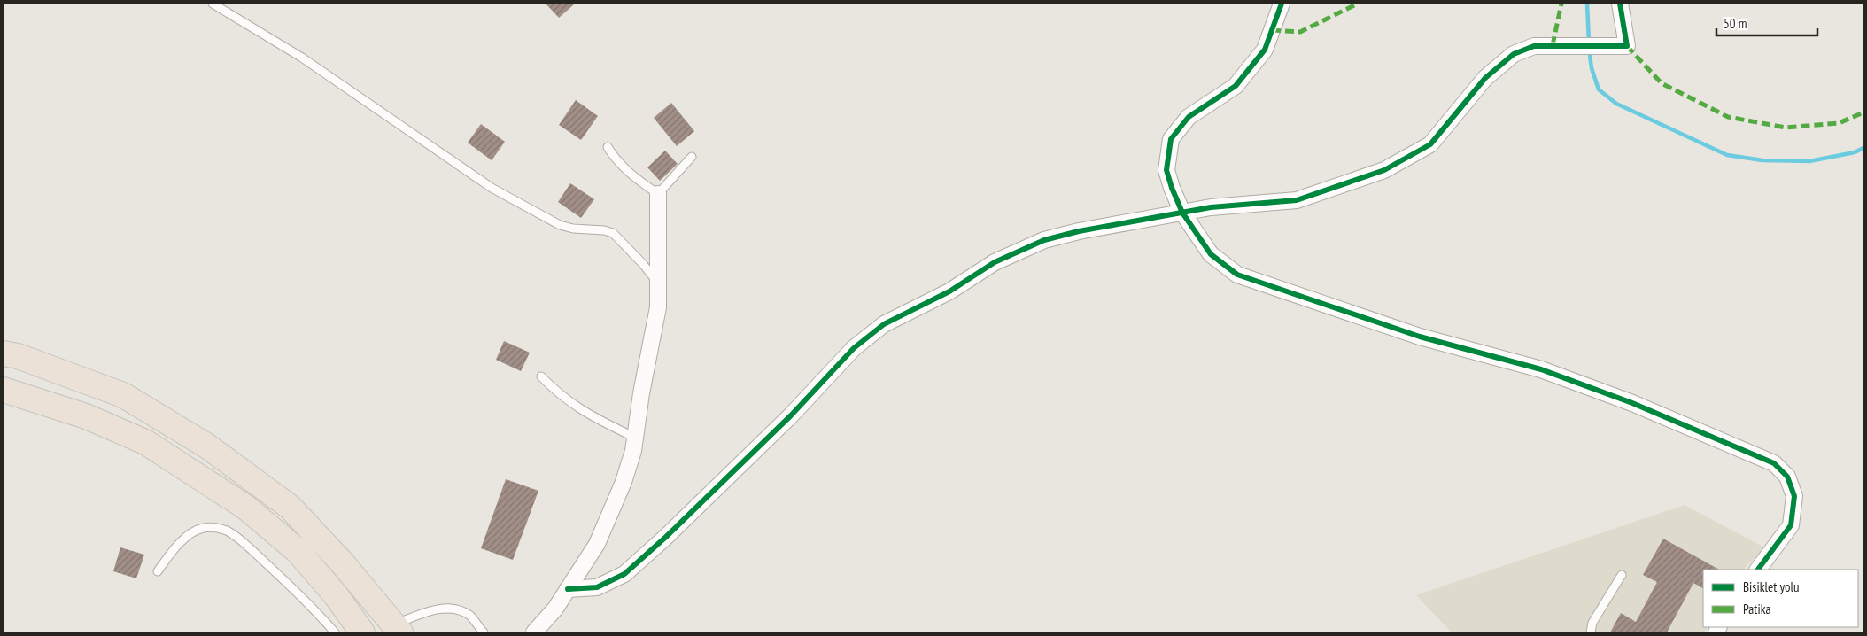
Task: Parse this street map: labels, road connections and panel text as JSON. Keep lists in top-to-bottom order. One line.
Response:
{"legend":["Bisiklet yolu","Patika"],"scale_bar":"50 m"}
